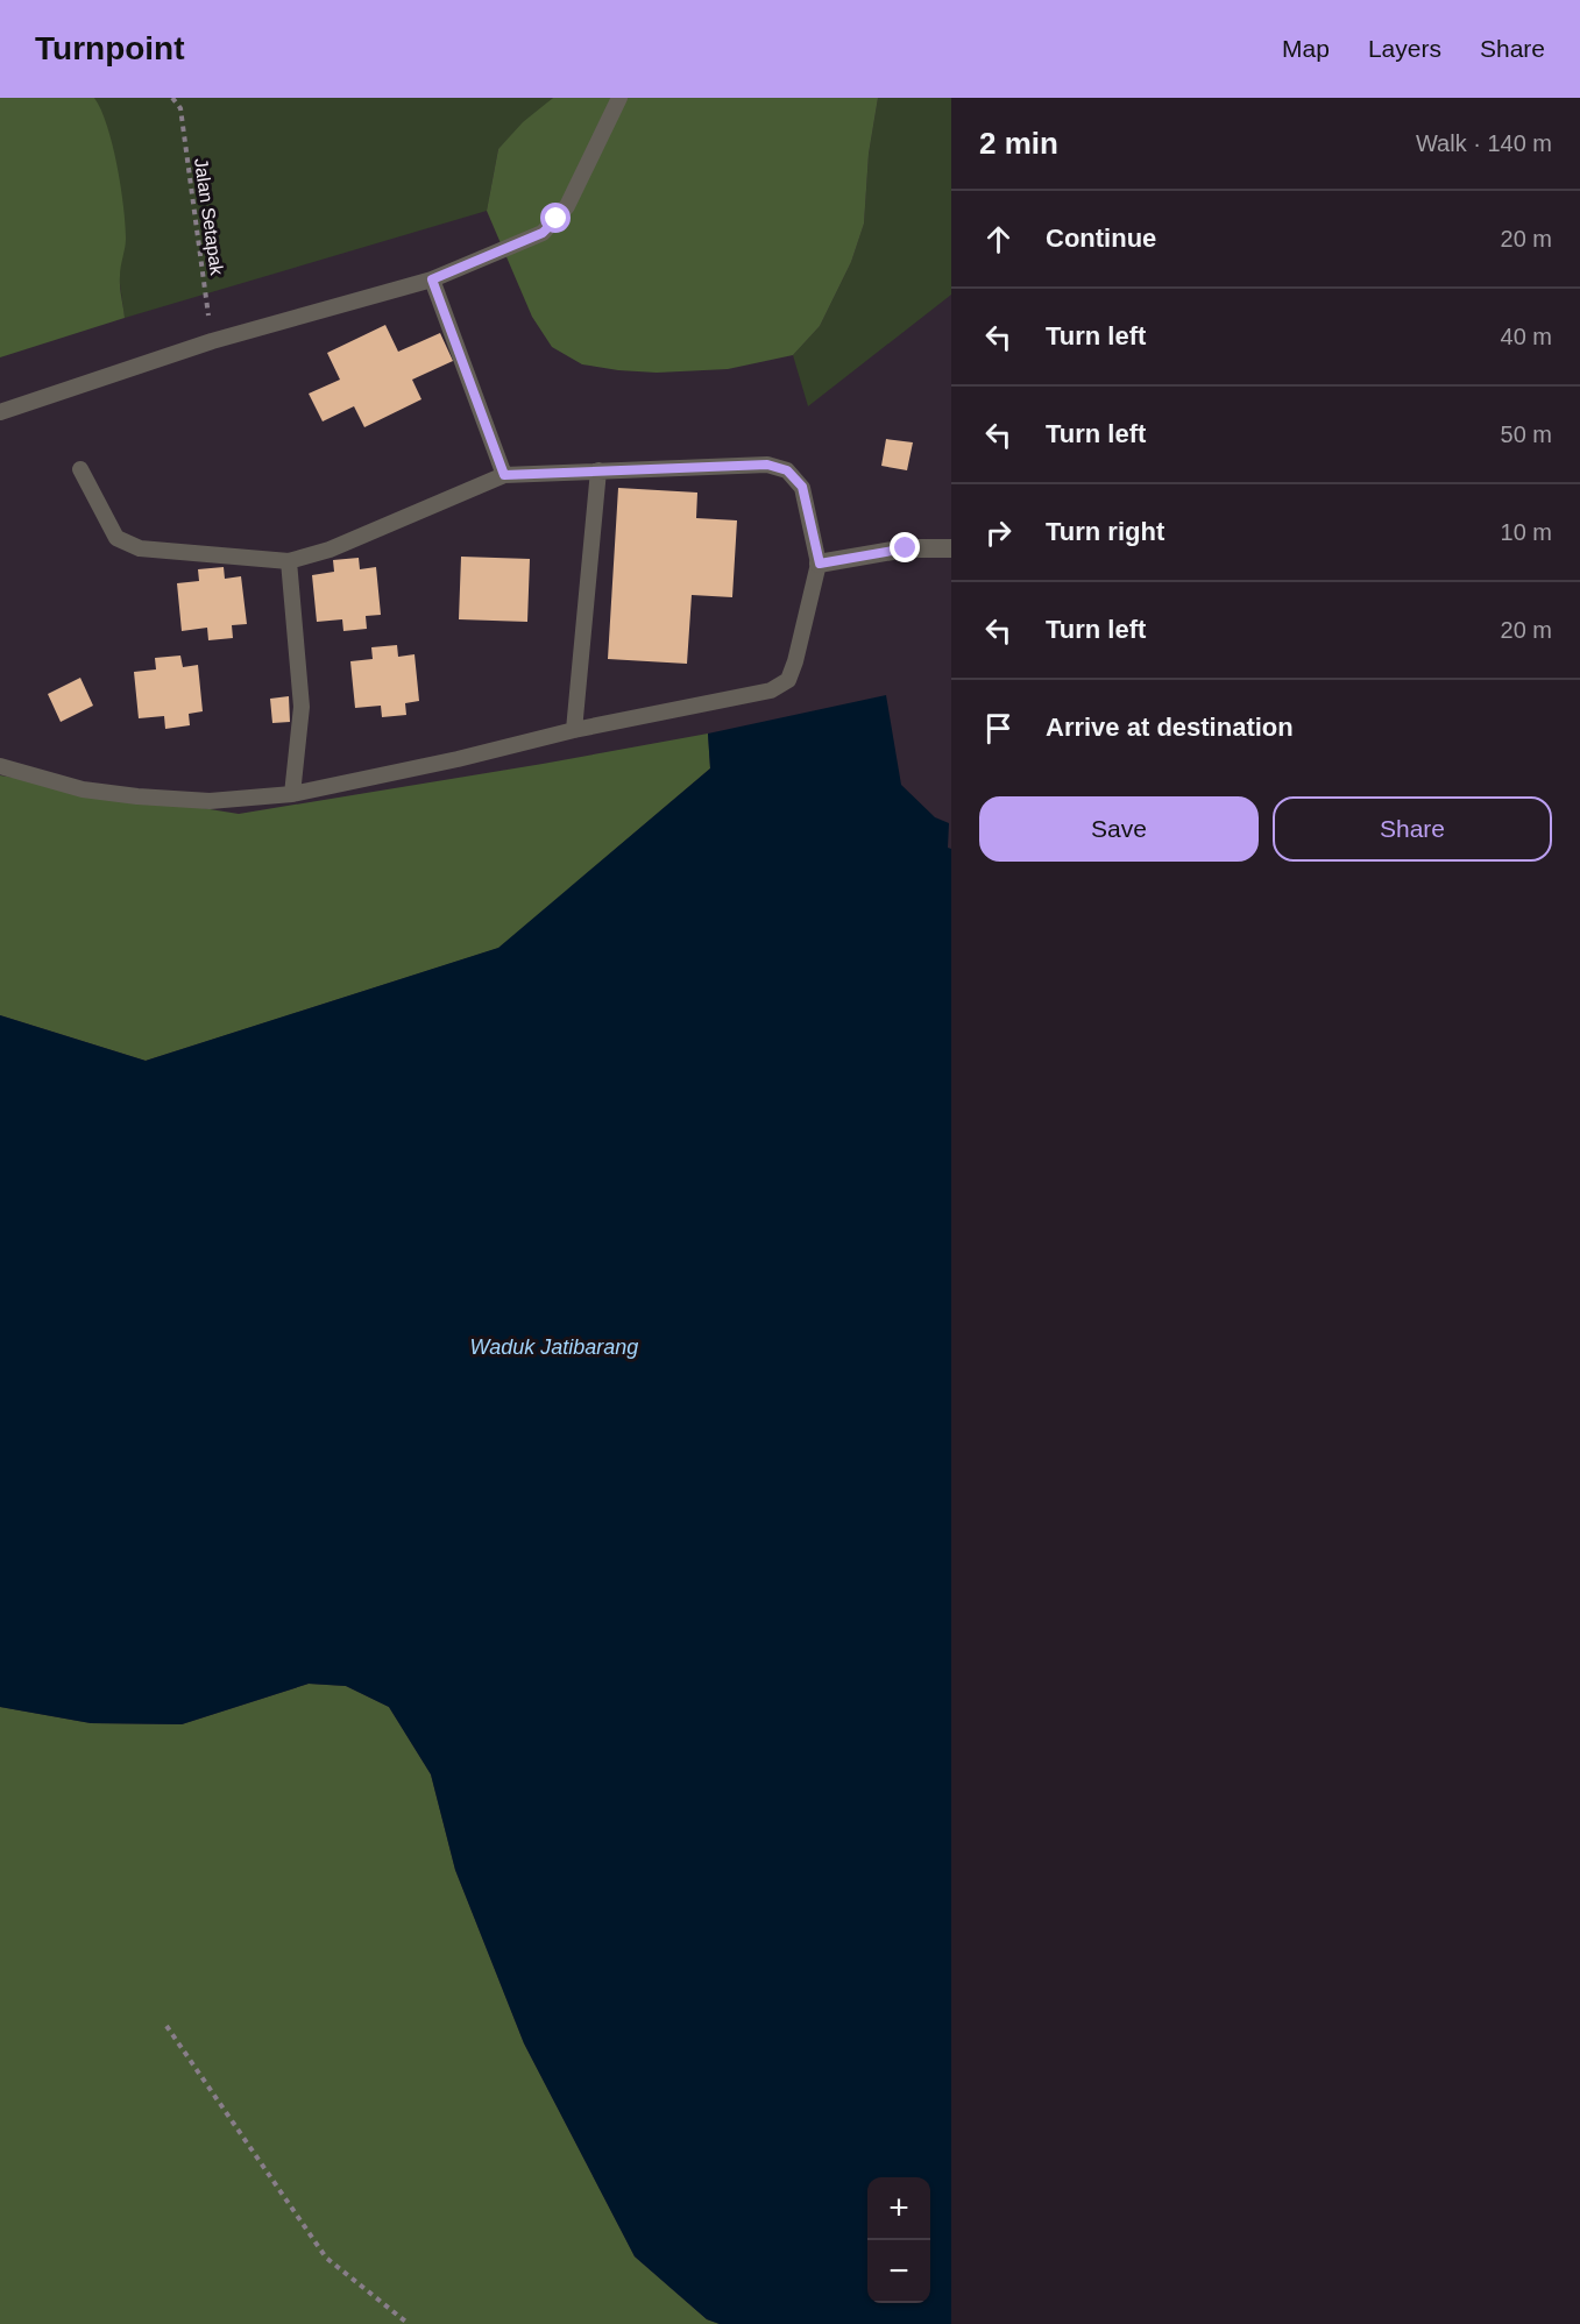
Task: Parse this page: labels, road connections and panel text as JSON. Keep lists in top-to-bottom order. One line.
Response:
{"streets":{"path":["Jalan Setapak"]},"water":["Waduk Jatibarang"],"page":{"header":"Turnpoint","nav":["Map","Layers","Share"],"heading":["2 min","Walk · 140 m"],"list":[["Continue","20 m"],["Turn left","40 m"],["Turn left","50 m"],["Turn right","10 m"],["Turn left","20 m"],"Arrive at destination"],"buttons":["Save","Share"],"map_buttons":["+","−"]}}
